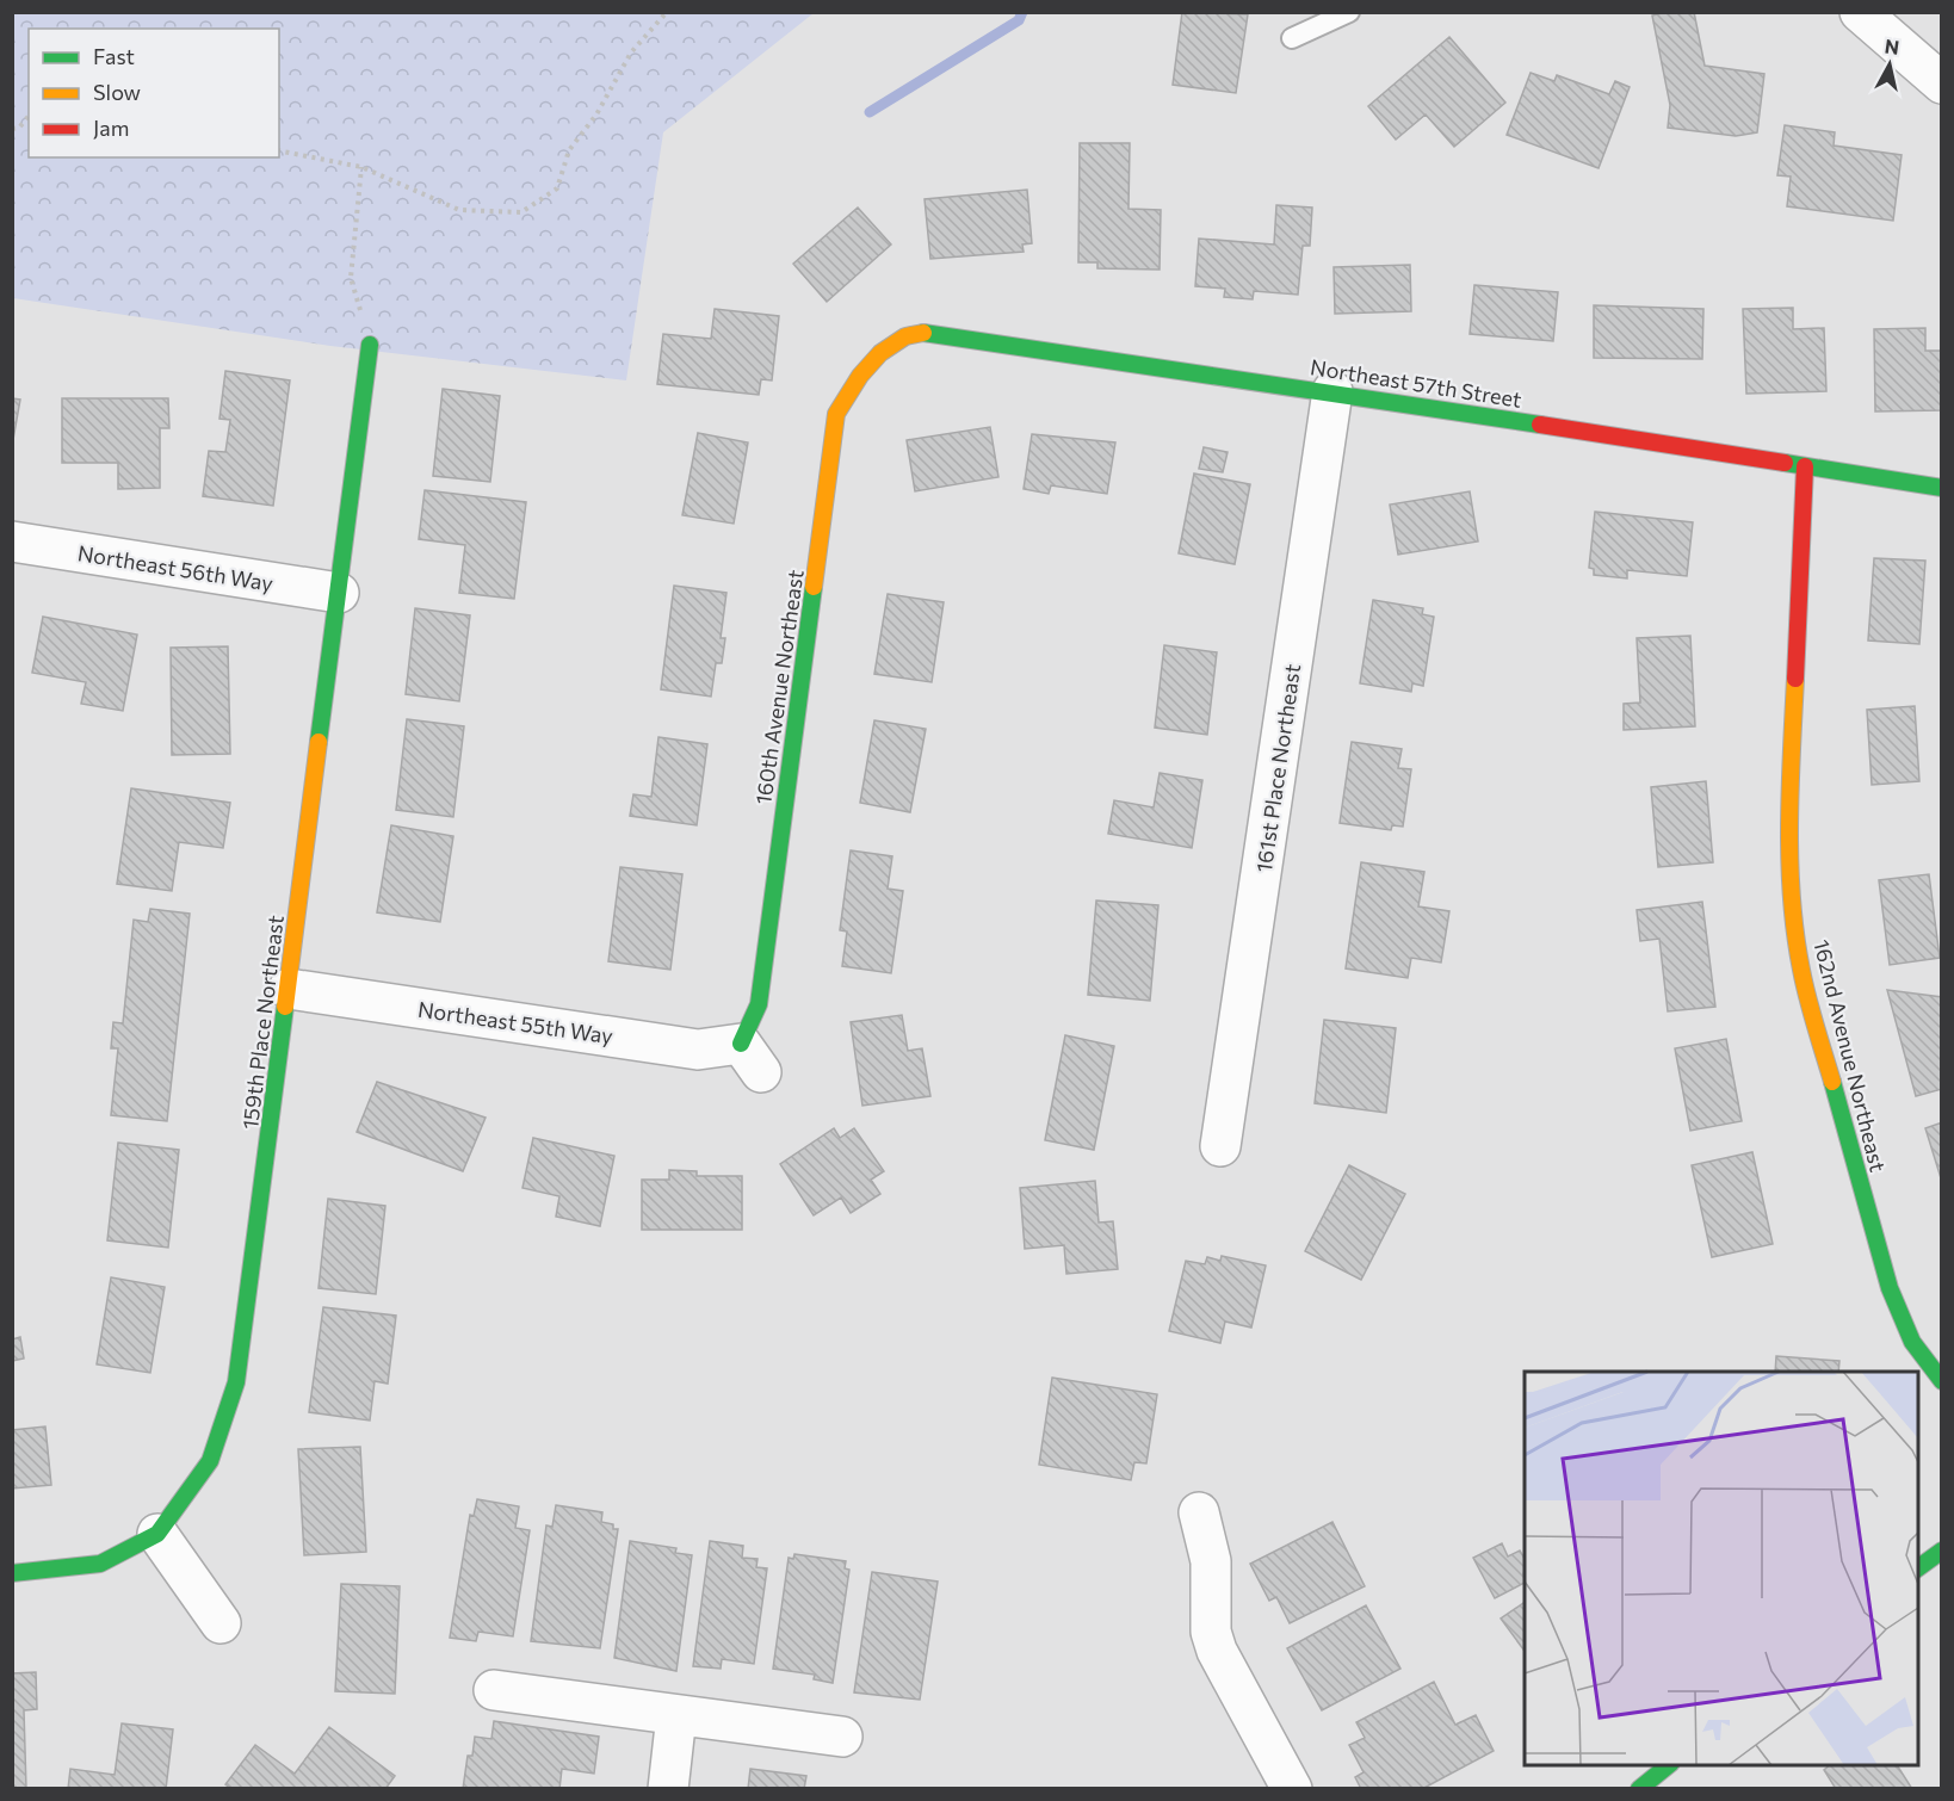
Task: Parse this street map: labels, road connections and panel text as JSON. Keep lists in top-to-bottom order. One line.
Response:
{"streets":{"street":["Northeast 57th Street","Northeast 56th Way","160th Avenue Northeast","161st Place Northeast","159th Place Northeast","Northeast 55th Way","162nd Avenue Northeast"]},"crossings":[["Northeast 57th Street","160th Avenue Northeast"],["Northeast 57th Street","161st Place Northeast"],["Northeast 57th Street","162nd Avenue Northeast"],["Northeast 56th Way","159th Place Northeast"],["160th Avenue Northeast","Northeast 55th Way"],["159th Place Northeast","Northeast 55th Way"]],"legend":["Fast","Slow","Jam"],"north":"top"}
